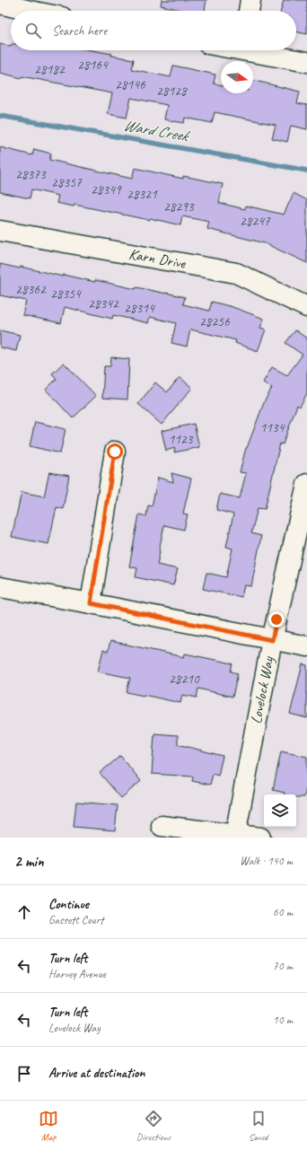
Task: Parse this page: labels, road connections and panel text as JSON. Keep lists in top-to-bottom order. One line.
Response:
{"streets":{"street":["Karn Drive","Lovelock Way"]},"water":["Ward Creek"],"house_numbers":["28164","28182","28146","28128","28373","28357","28349","28321","28293","28247","28362","28354","28342","28314","28256","1134","1123","28210"],"north":"right","page":{"search":"Search here","heading":["2 min","Walk · 140 m"],"list":[["Continue","Gassett Court","60 m"],["Turn left","Harvey Avenue","70 m"],["Turn left","Lovelock Way","10 m"],"Arrive at destination"],"nav":["Map","Directions","Saved"]}}
